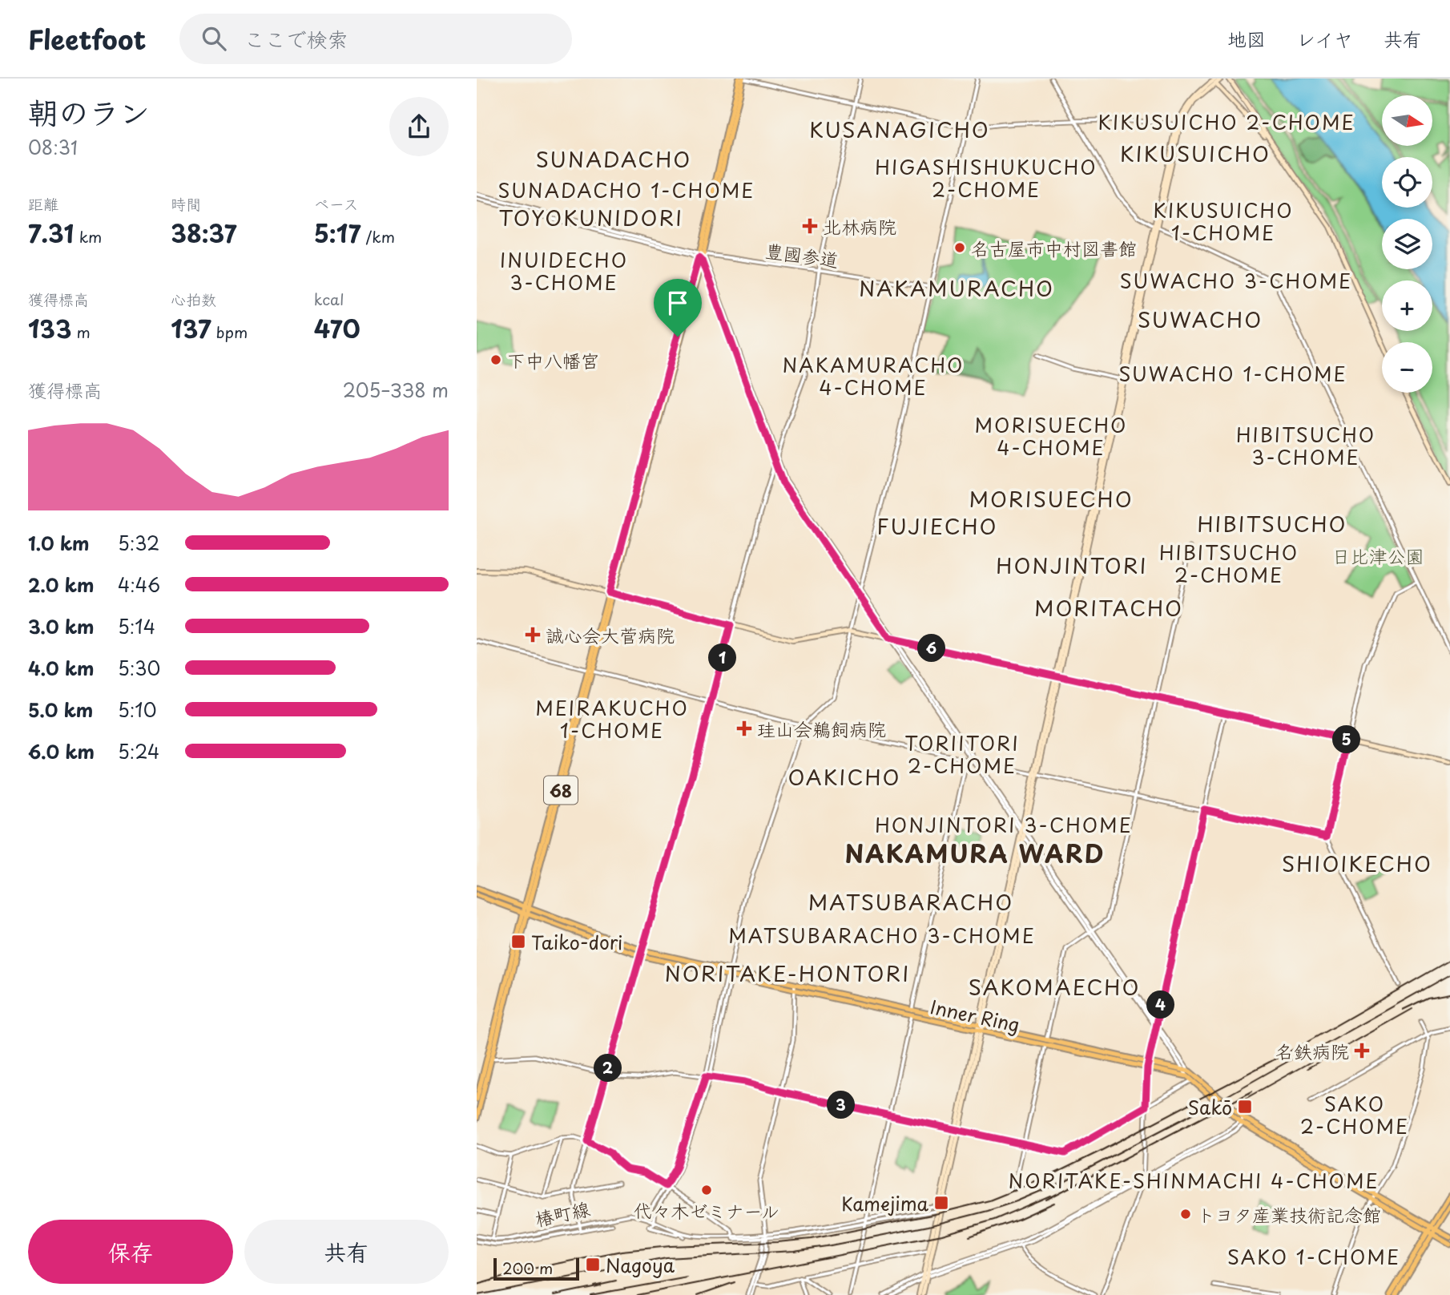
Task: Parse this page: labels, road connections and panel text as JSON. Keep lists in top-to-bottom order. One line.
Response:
{"streets":{"main road":["68","Inner Ring"],"street":["豊國参道","椿町線"]},"crossings":[["豊國参道","68"],["68","Inner Ring"]],"districts":["KIKUSUICHO 2-CHOME","KUSANAGICHO","KIKUSUICHO","SUNADACHO","HIGASHISHUKUCHO 2-CHOME","SUNADACHO 1-CHOME","KIKUSUICHO 1-CHOME","TOYOKUNIDORI","INUIDECHO 3-CHOME","SUWACHO 3-CHOME","NAKAMURACHO","SUWACHO","NAKAMURACHO 4-CHOME","SUWACHO 1-CHOME","MORISUECHO 4-CHOME","HIBITSUCHO 3-CHOME","MORISUECHO","HIBITSUCHO","FUJIECHO","HIBITSUCHO 2-CHOME","HONJINTORI","MORITACHO","MEIRAKUCHO 1-CHOME","TORIITORI 2-CHOME","OAKICHO","HONJINTORI 3-CHOME","NAKAMURA WARD","SHIOIKECHO","MATSUBARACHO","MATSUBARACHO 3-CHOME","NORITAKE-HONTORI","SAKOMAECHO","SAKO 2-CHOME","NORITAKE-SHINMACHI 4-CHOME","SAKO 1-CHOME"],"parks":["日比津公園"],"places":{"health":["北林病院","誠心会大菅病院","珪山会鵜飼病院","名鉄病院"],"other":["名古屋市中村図書館","下中八幡宮","代々木ゼミナール","トヨタ産業技術記念館"],"transit":["Taiko-dori","Sakō","Kamejima","Nagoya"]},"scale_bar":"200 m","north":"right","page":{"header":"Fleetfoot","search":"ここで検索","nav":["地図","レイヤ","共有"],"heading":["朝のラン","08:31"],"map_buttons":["+","−"],"stats":[["距離","7.31 km"],["時間","38:37"],["ペース","5:17 /km"],["獲得標高","133 m"],["心拍数","137 bpm"],["kcal","470"]],"chart":["獲得標高","205–338 m"],"list":[{"name":"1.0 km","note":"5:32"},{"name":"2.0 km","note":"4:46"},{"name":"3.0 km","note":"5:14"},{"name":"4.0 km","note":"5:30"},{"name":"5.0 km","note":"5:10"},{"name":"6.0 km","note":"5:24"}],"pins":["6","1","5","4","2","3"],"buttons":["保存","共有"],"scale":"200 m"}}
